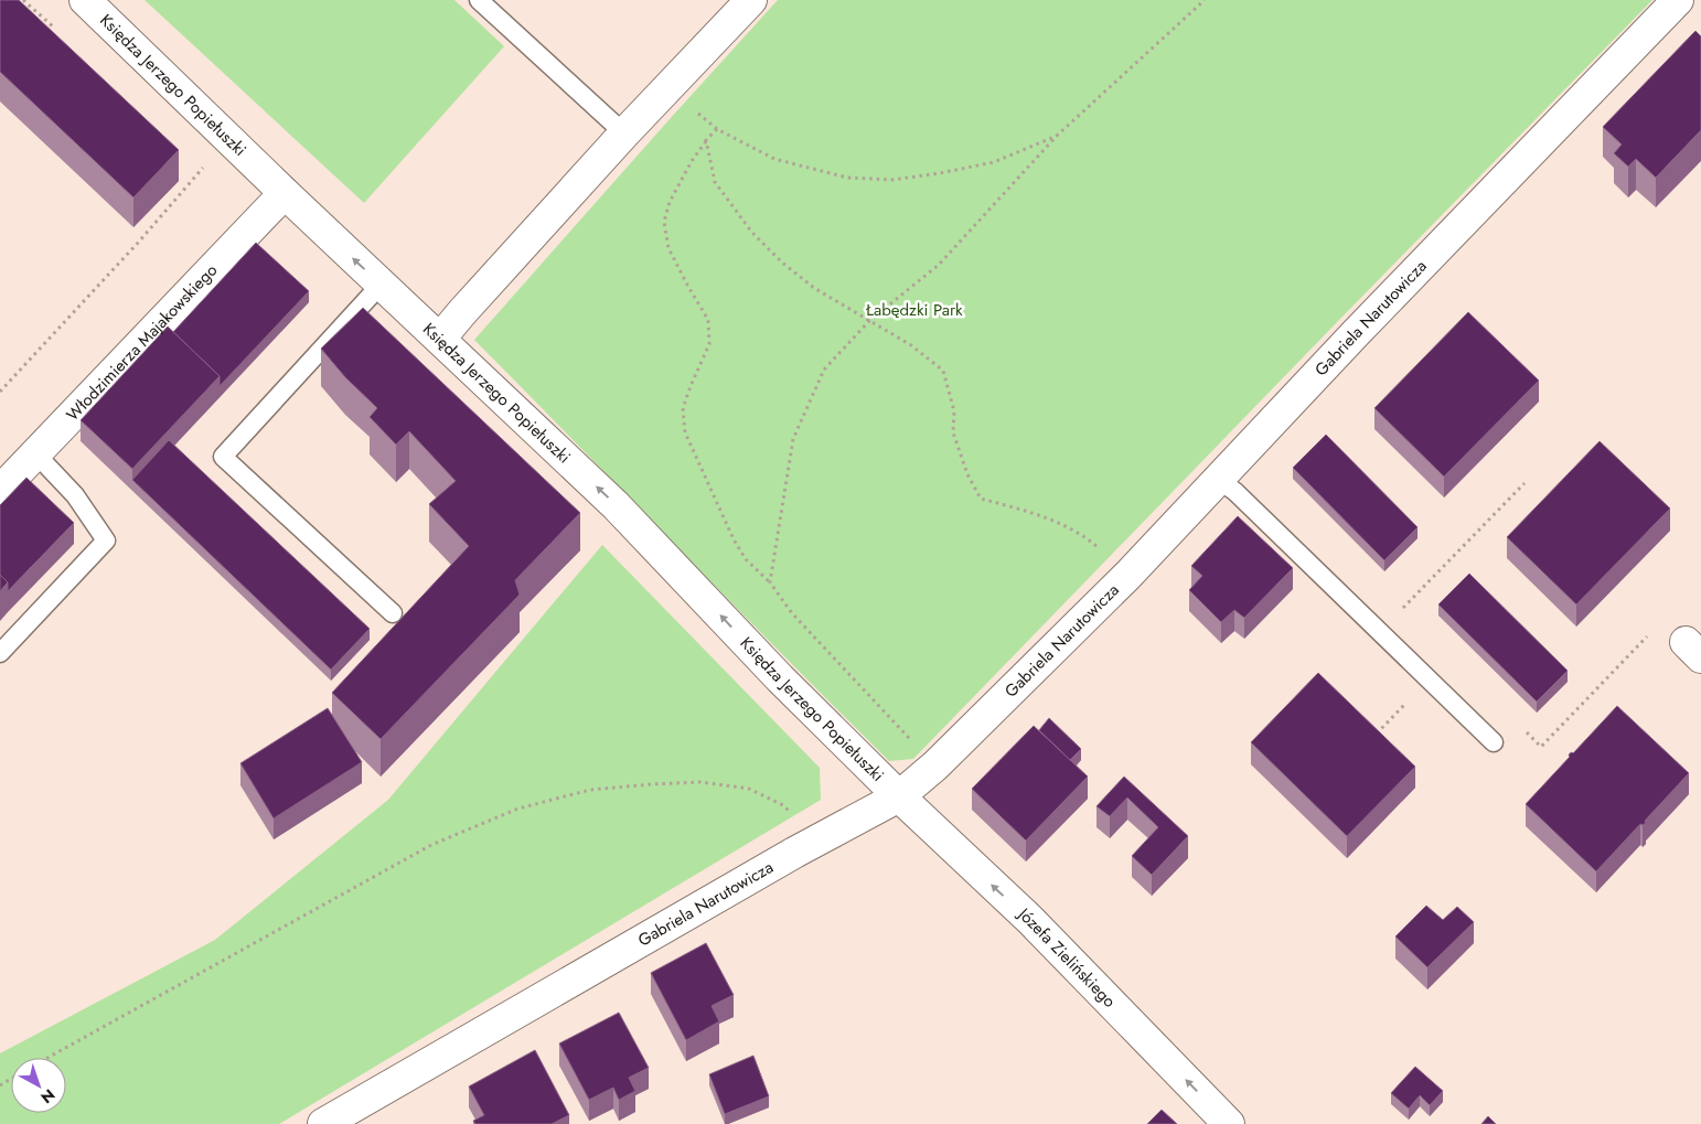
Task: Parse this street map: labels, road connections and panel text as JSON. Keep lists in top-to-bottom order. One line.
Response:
{"streets":{"street":["Księdza Jerzego Popiełuszki","Gabriela Narutowicza","Włodzimierza Majakowskiego","Józefa Zielińskiego"]},"crossings":[["Księdza Jerzego Popiełuszki","Gabriela Narutowicza"],["Księdza Jerzego Popiełuszki","Włodzimierza Majakowskiego"],["Księdza Jerzego Popiełuszki","Józefa Zielińskiego"],["Gabriela Narutowicza","Józefa Zielińskiego"]],"one_way":["Księdza Jerzego Popiełuszki","Józefa Zielińskiego"],"parks":["Łabędzki Park"],"north":"bottom right"}
